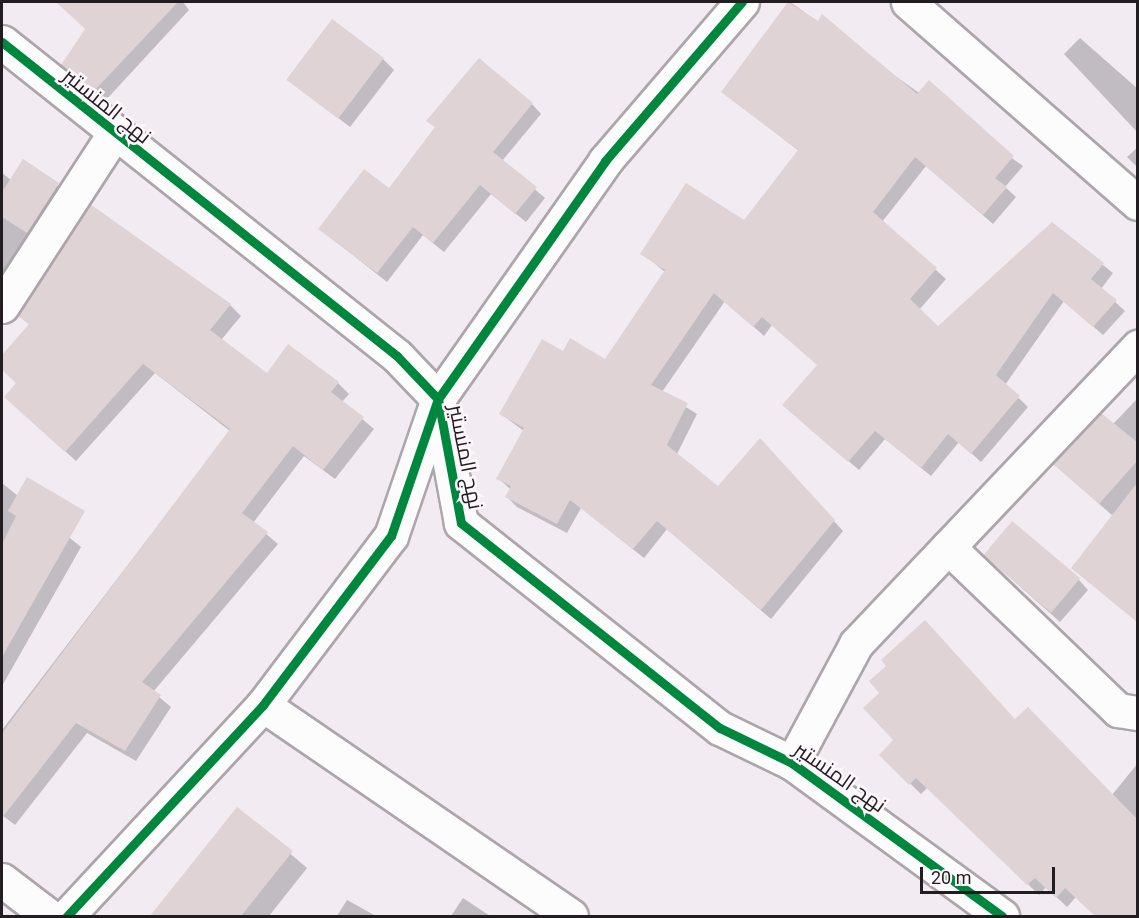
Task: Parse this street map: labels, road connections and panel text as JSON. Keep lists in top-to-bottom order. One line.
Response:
{"streets":{"street":["نهج المنستير"]},"scale_bar":"20 m"}
